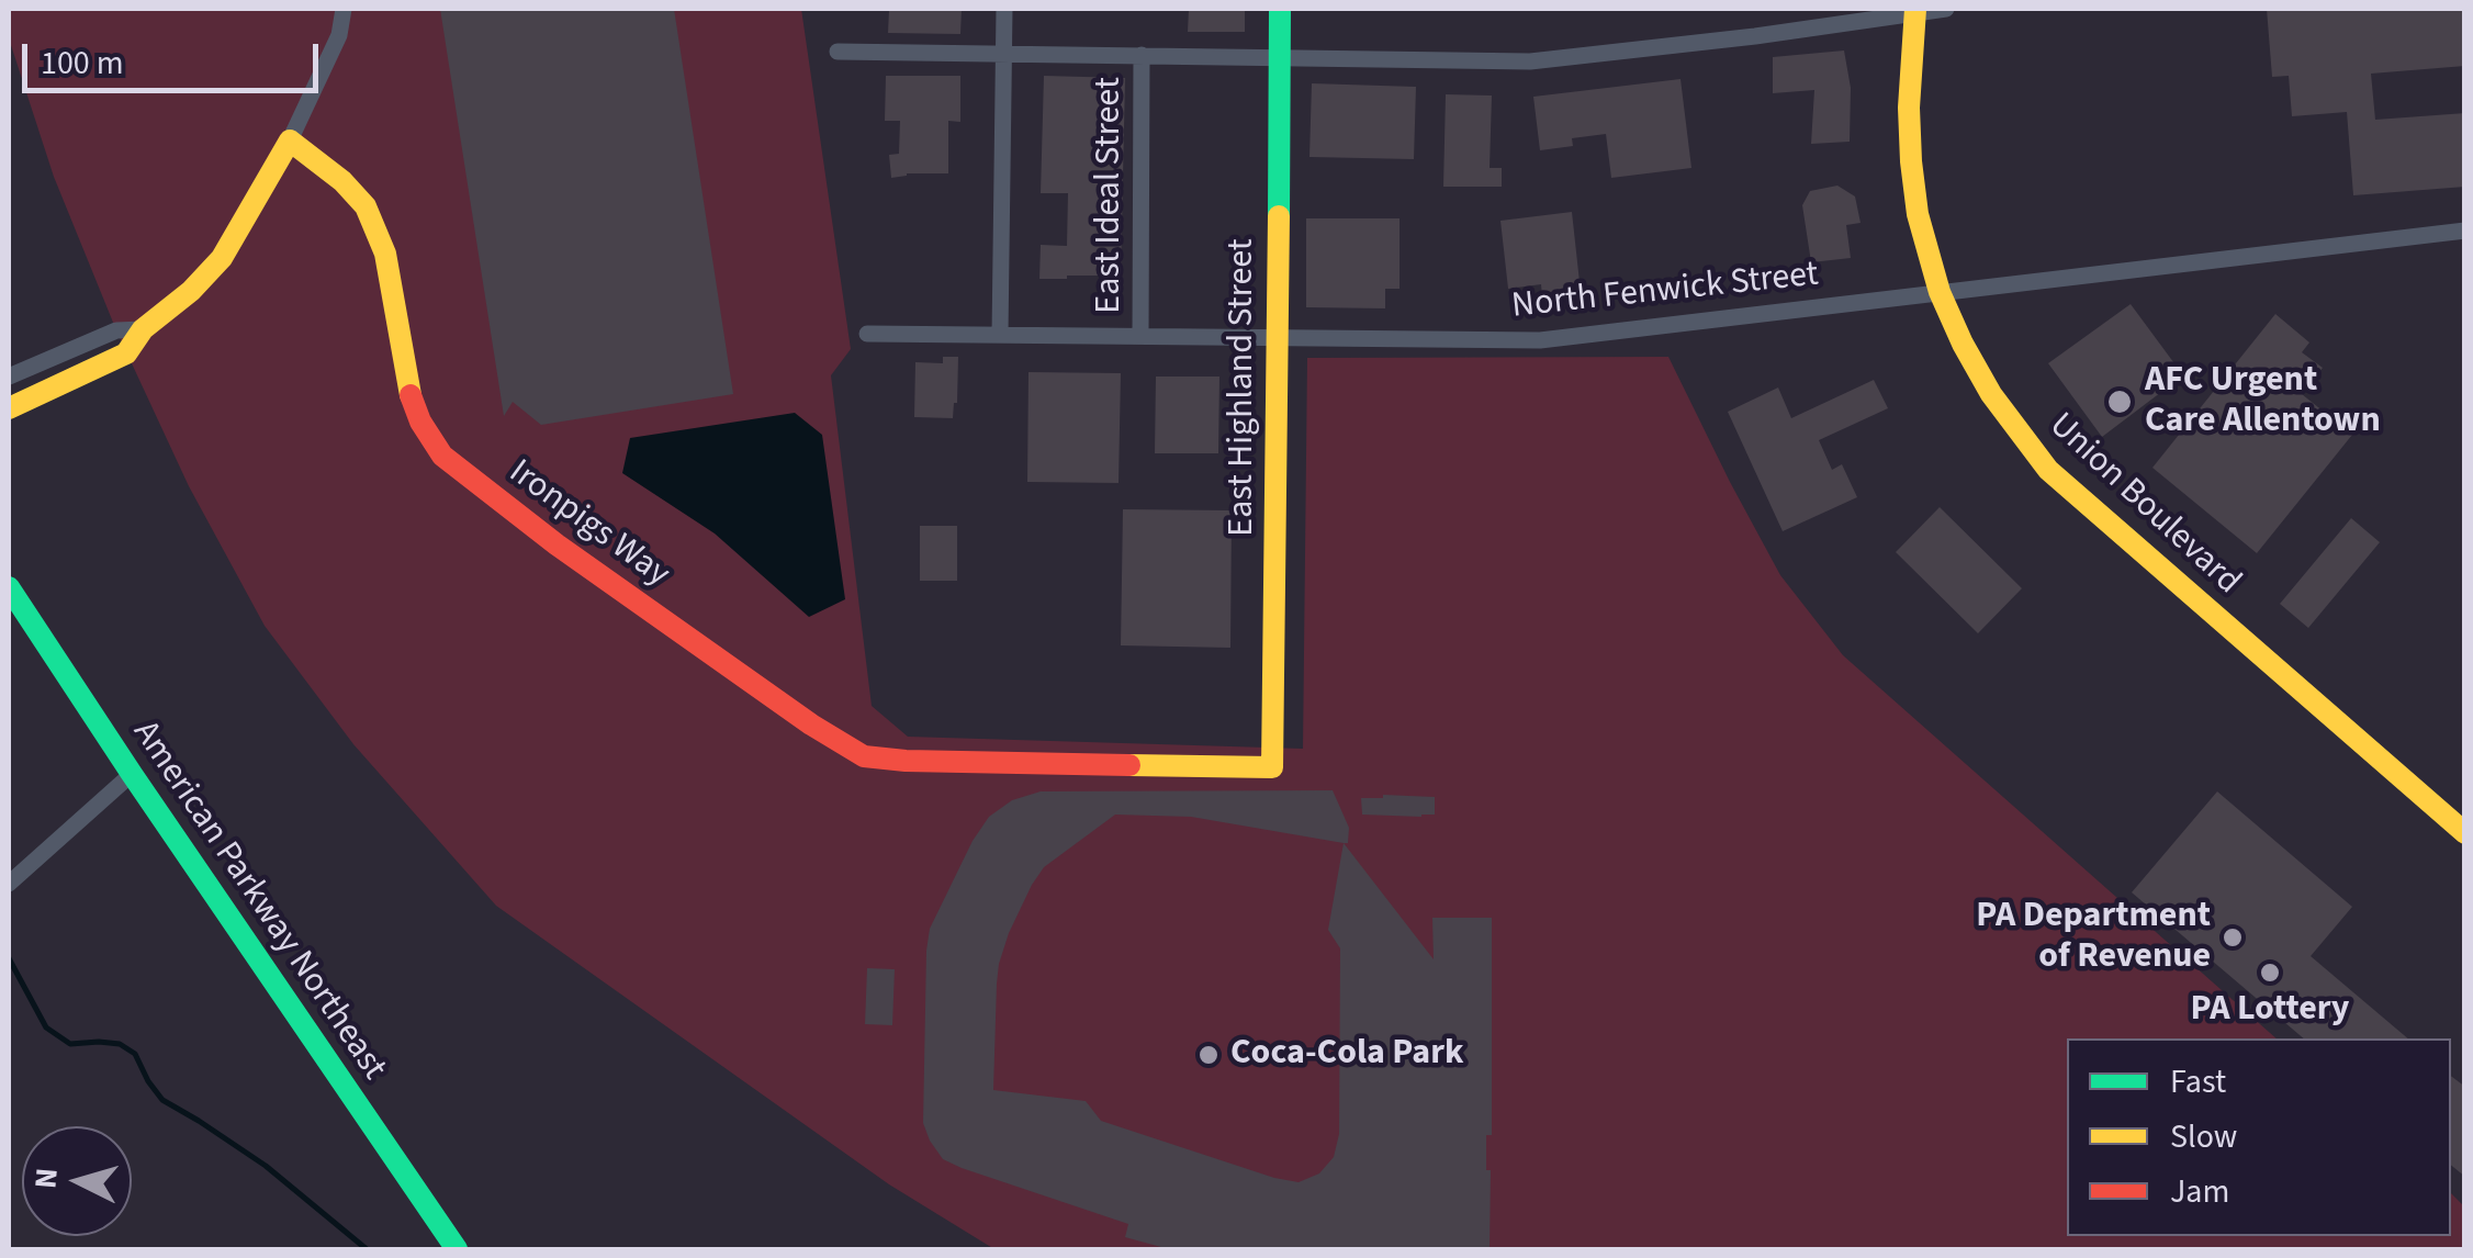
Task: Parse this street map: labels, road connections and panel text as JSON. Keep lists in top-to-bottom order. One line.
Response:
{"streets":{"street":["East Ideal Street","North Fenwick Street","East Highland Street","Union Boulevard","Ironpigs Way","American Parkway Northeast"]},"crossings":[["East Ideal Street","North Fenwick Street"],["North Fenwick Street","East Highland Street"],["North Fenwick Street","Union Boulevard"],["East Highland Street","Ironpigs Way"]],"places":["AFC Urgent Care Allentown","PA Department of Revenue","PA Lottery","Coca-Cola Park"],"legend":["Fast","Slow","Jam"],"scale_bar":"100 m","north":"left"}
